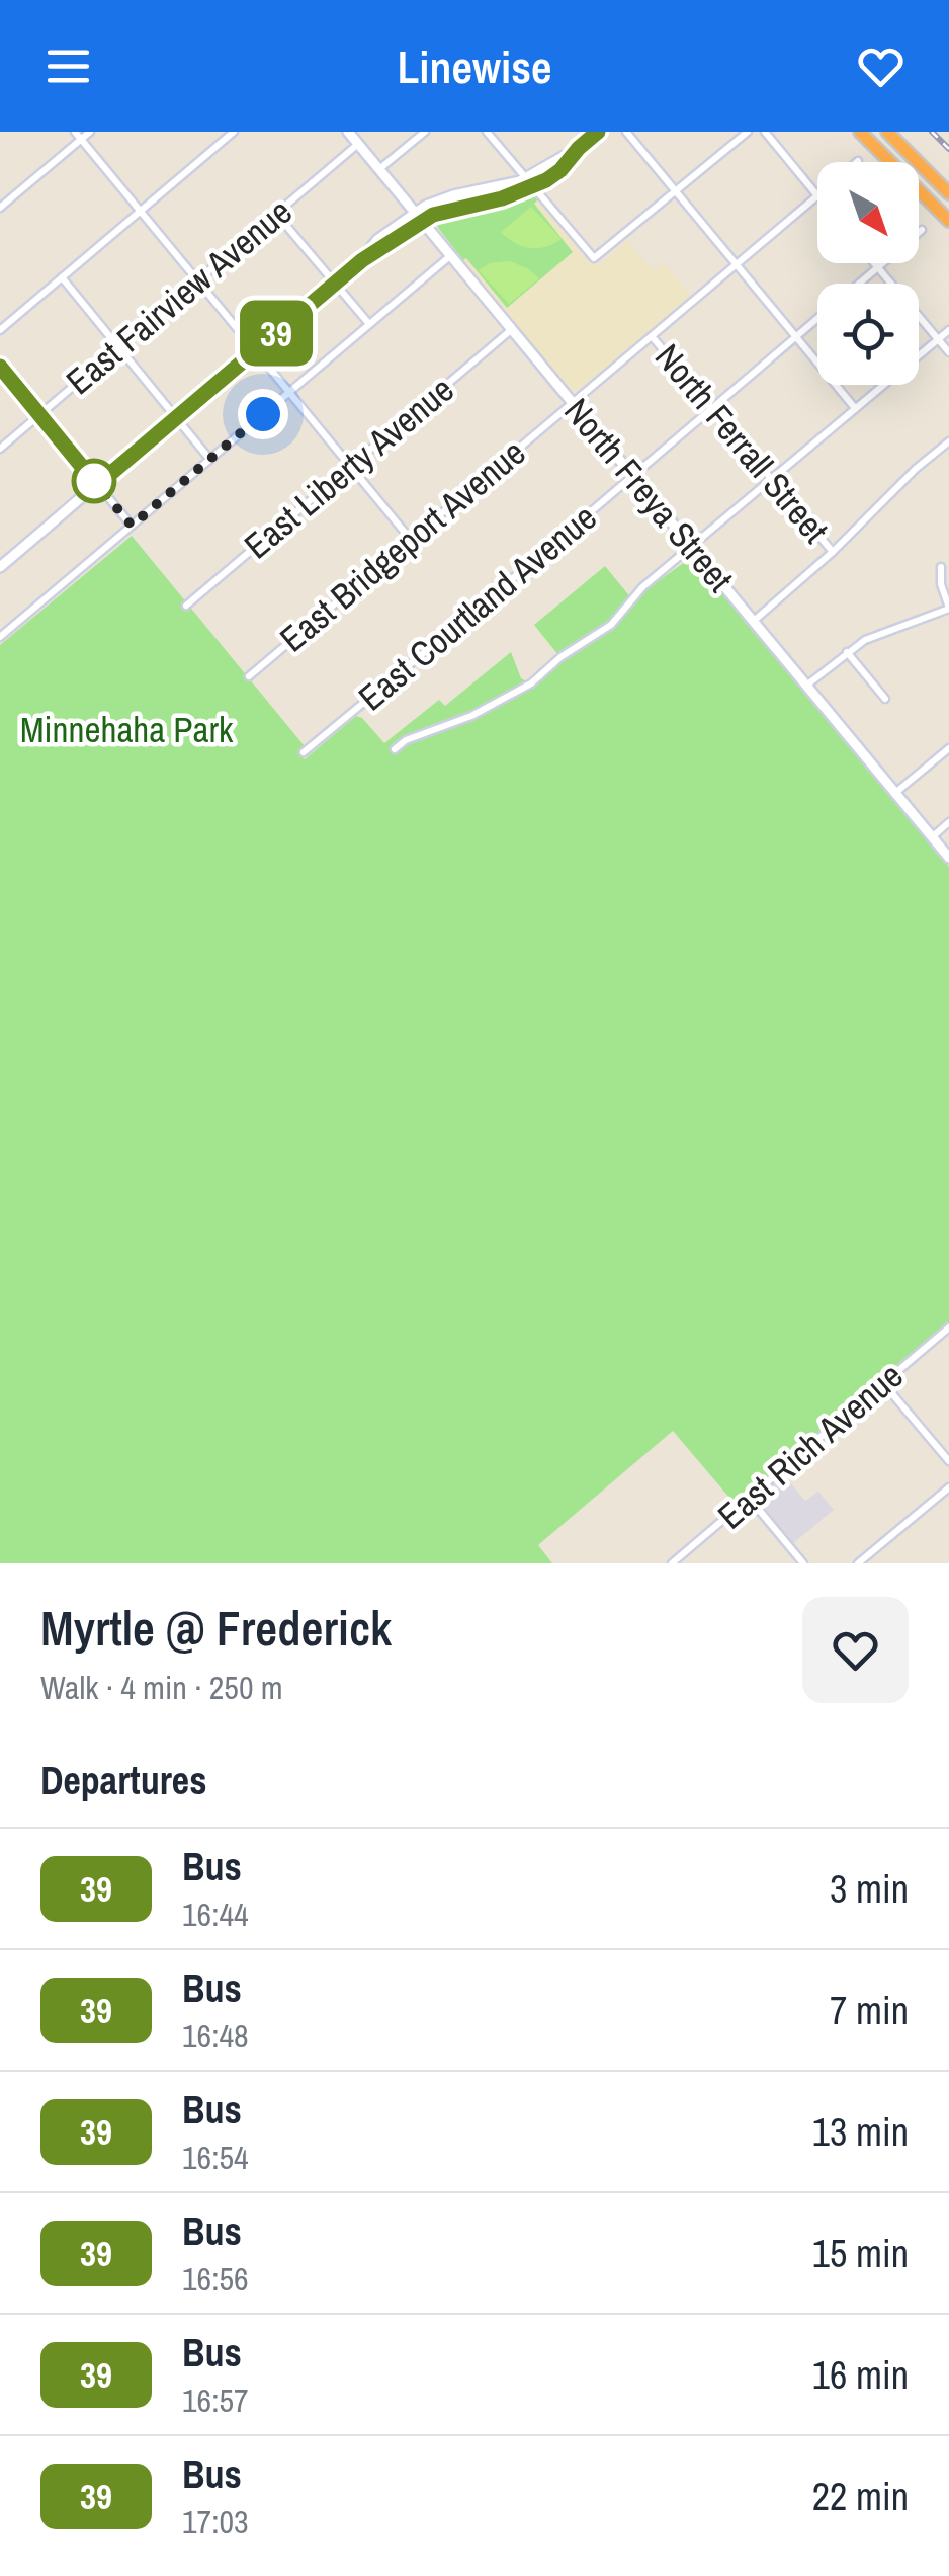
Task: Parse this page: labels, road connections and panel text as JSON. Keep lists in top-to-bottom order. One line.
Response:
{"streets":{"street":["East Fairview Avenue","North Ferrall Street","East Liberty Avenue","North Freya Street","East Bridgeport Avenue","East Courtland Avenue","East Rich Avenue"]},"crossings":[["East Fairview Avenue","North Freya Street"],["North Ferrall Street","East Bridgeport Avenue"],["North Ferrall Street","East Courtland Avenue"],["East Liberty Avenue","North Freya Street"],["North Freya Street","East Bridgeport Avenue"],["North Freya Street","East Courtland Avenue"]],"parks":["Minnehaha Park"],"lines":["bus line 39"],"north":"bottom right","page":{"header":"Linewise","on_map":"39","heading":[["Myrtle @ Frederick","Walk · 4 min · 250 m"],"Departures"],"list":[{"mark":"39","name":"Bus","note":"16:44","value":"3 min"},{"mark":"39","name":"Bus","note":"16:48","value":"7 min"},{"mark":"39","name":"Bus","note":"16:54","value":"13 min"},{"mark":"39","name":"Bus","note":"16:56","value":"15 min"},{"mark":"39","name":"Bus","note":"16:57","value":"16 min"},{"mark":"39","name":"Bus","note":"17:03","value":"22 min"}]}}
